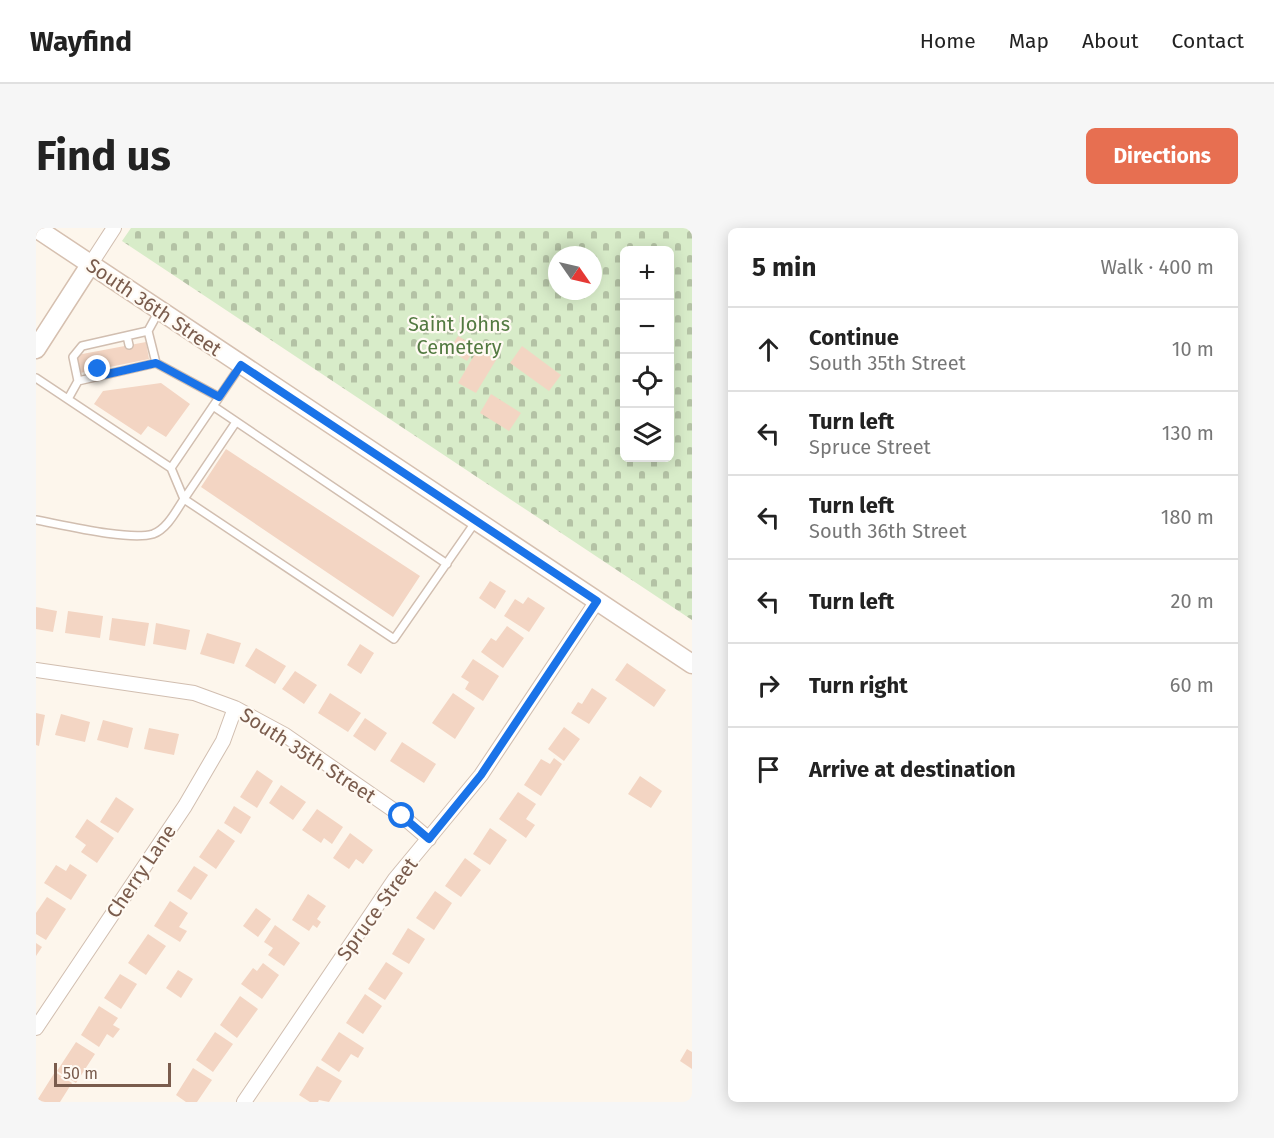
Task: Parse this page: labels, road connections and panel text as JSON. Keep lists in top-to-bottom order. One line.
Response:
{"streets":{"main road":["South 36th Street"],"street":["South 35th Street","Cherry Lane","Spruce Street"]},"crossings":[["South 36th Street","Spruce Street"],["South 35th Street","Cherry Lane"],["South 35th Street","Spruce Street"]],"parks":["Saint Johns Cemetery"],"scale_bar":"50 m","north":"bottom right","page":{"header":"Wayfind","nav":["Home","Map","About","Contact"],"buttons":"Directions","title":"Find us","heading":["5 min","Walk · 400 m"],"map_buttons":["+","−"],"list":[["Continue","South 35th Street","10 m"],["Turn left","Spruce Street","130 m"],["Turn left","South 36th Street","180 m"],["Turn left","20 m"],["Turn right","60 m"],"Arrive at destination"],"scale":"50 m"}}
